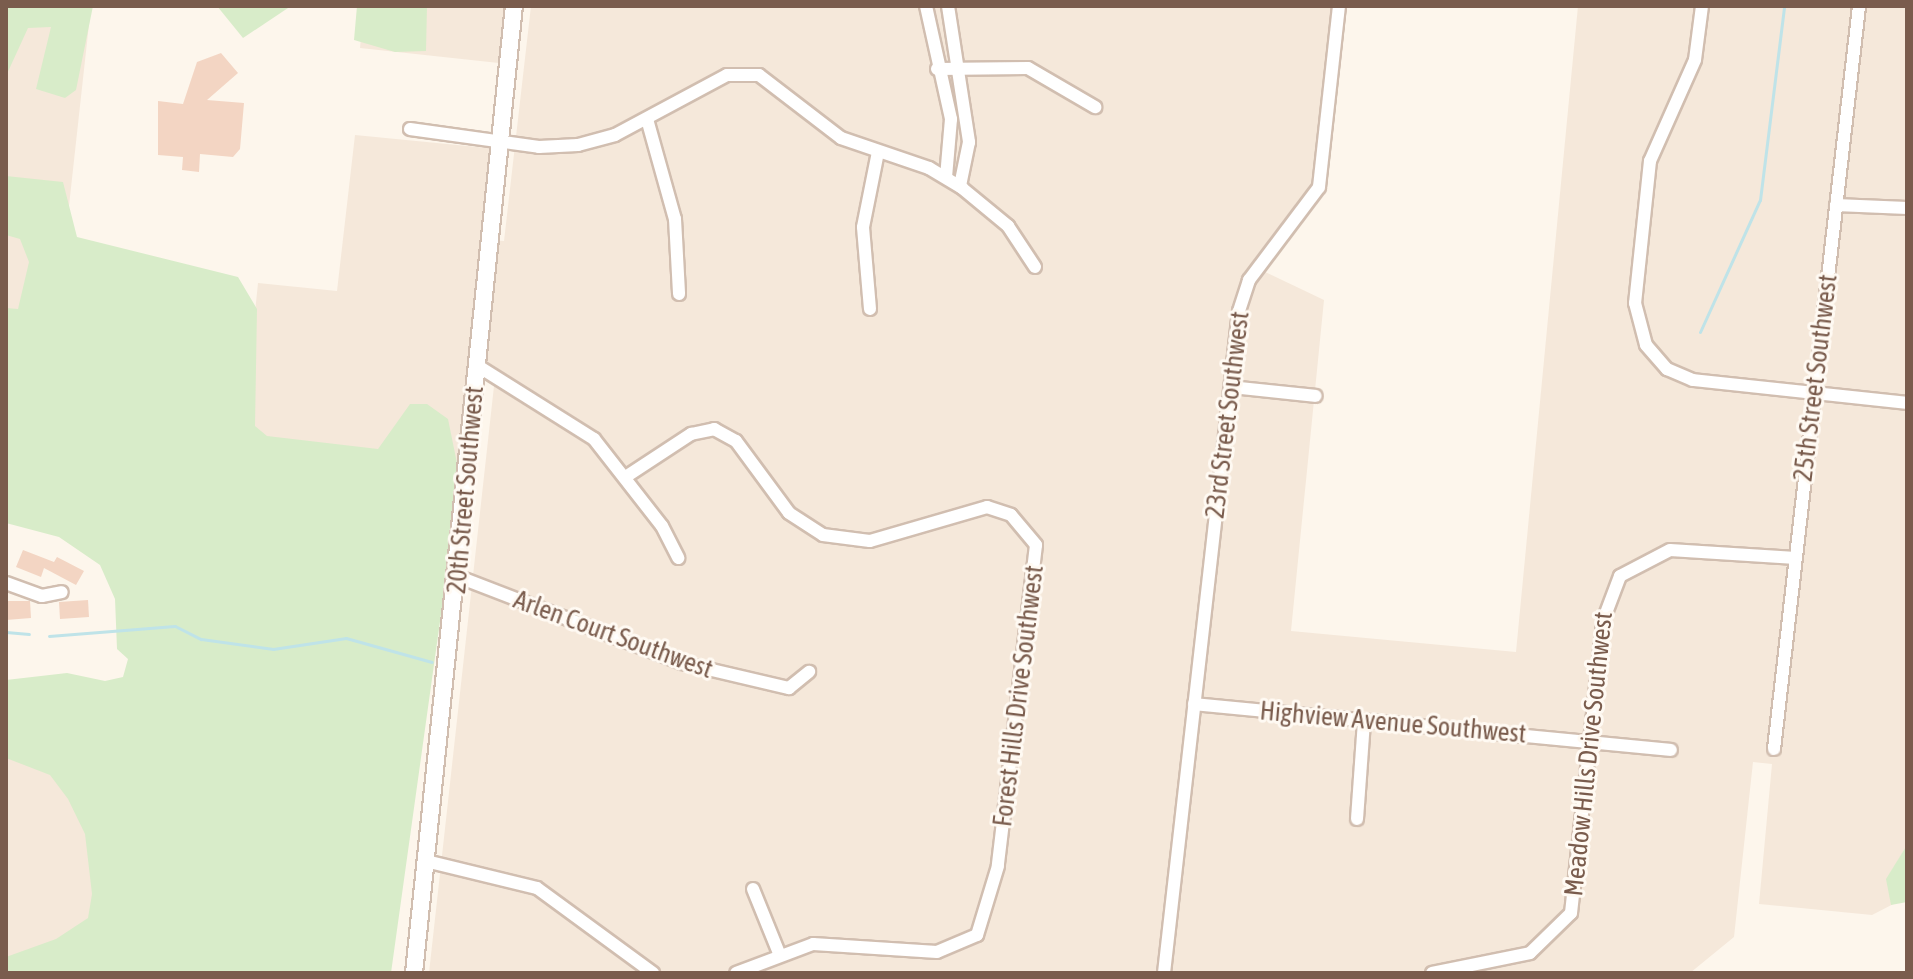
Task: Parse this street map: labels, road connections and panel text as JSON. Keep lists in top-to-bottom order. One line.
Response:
{"streets":{"street":["25th Street Southwest","23rd Street Southwest","20th Street Southwest","Arlen Court Southwest","Forest Hills Drive Southwest","Highview Avenue Southwest","Meadow Hills Drive Southwest"]},"crossings":[["25th Street Southwest","Meadow Hills Drive Southwest"],["23rd Street Southwest","Highview Avenue Southwest"],["20th Street Southwest","Arlen Court Southwest"],["Highview Avenue Southwest","Meadow Hills Drive Southwest"]]}
